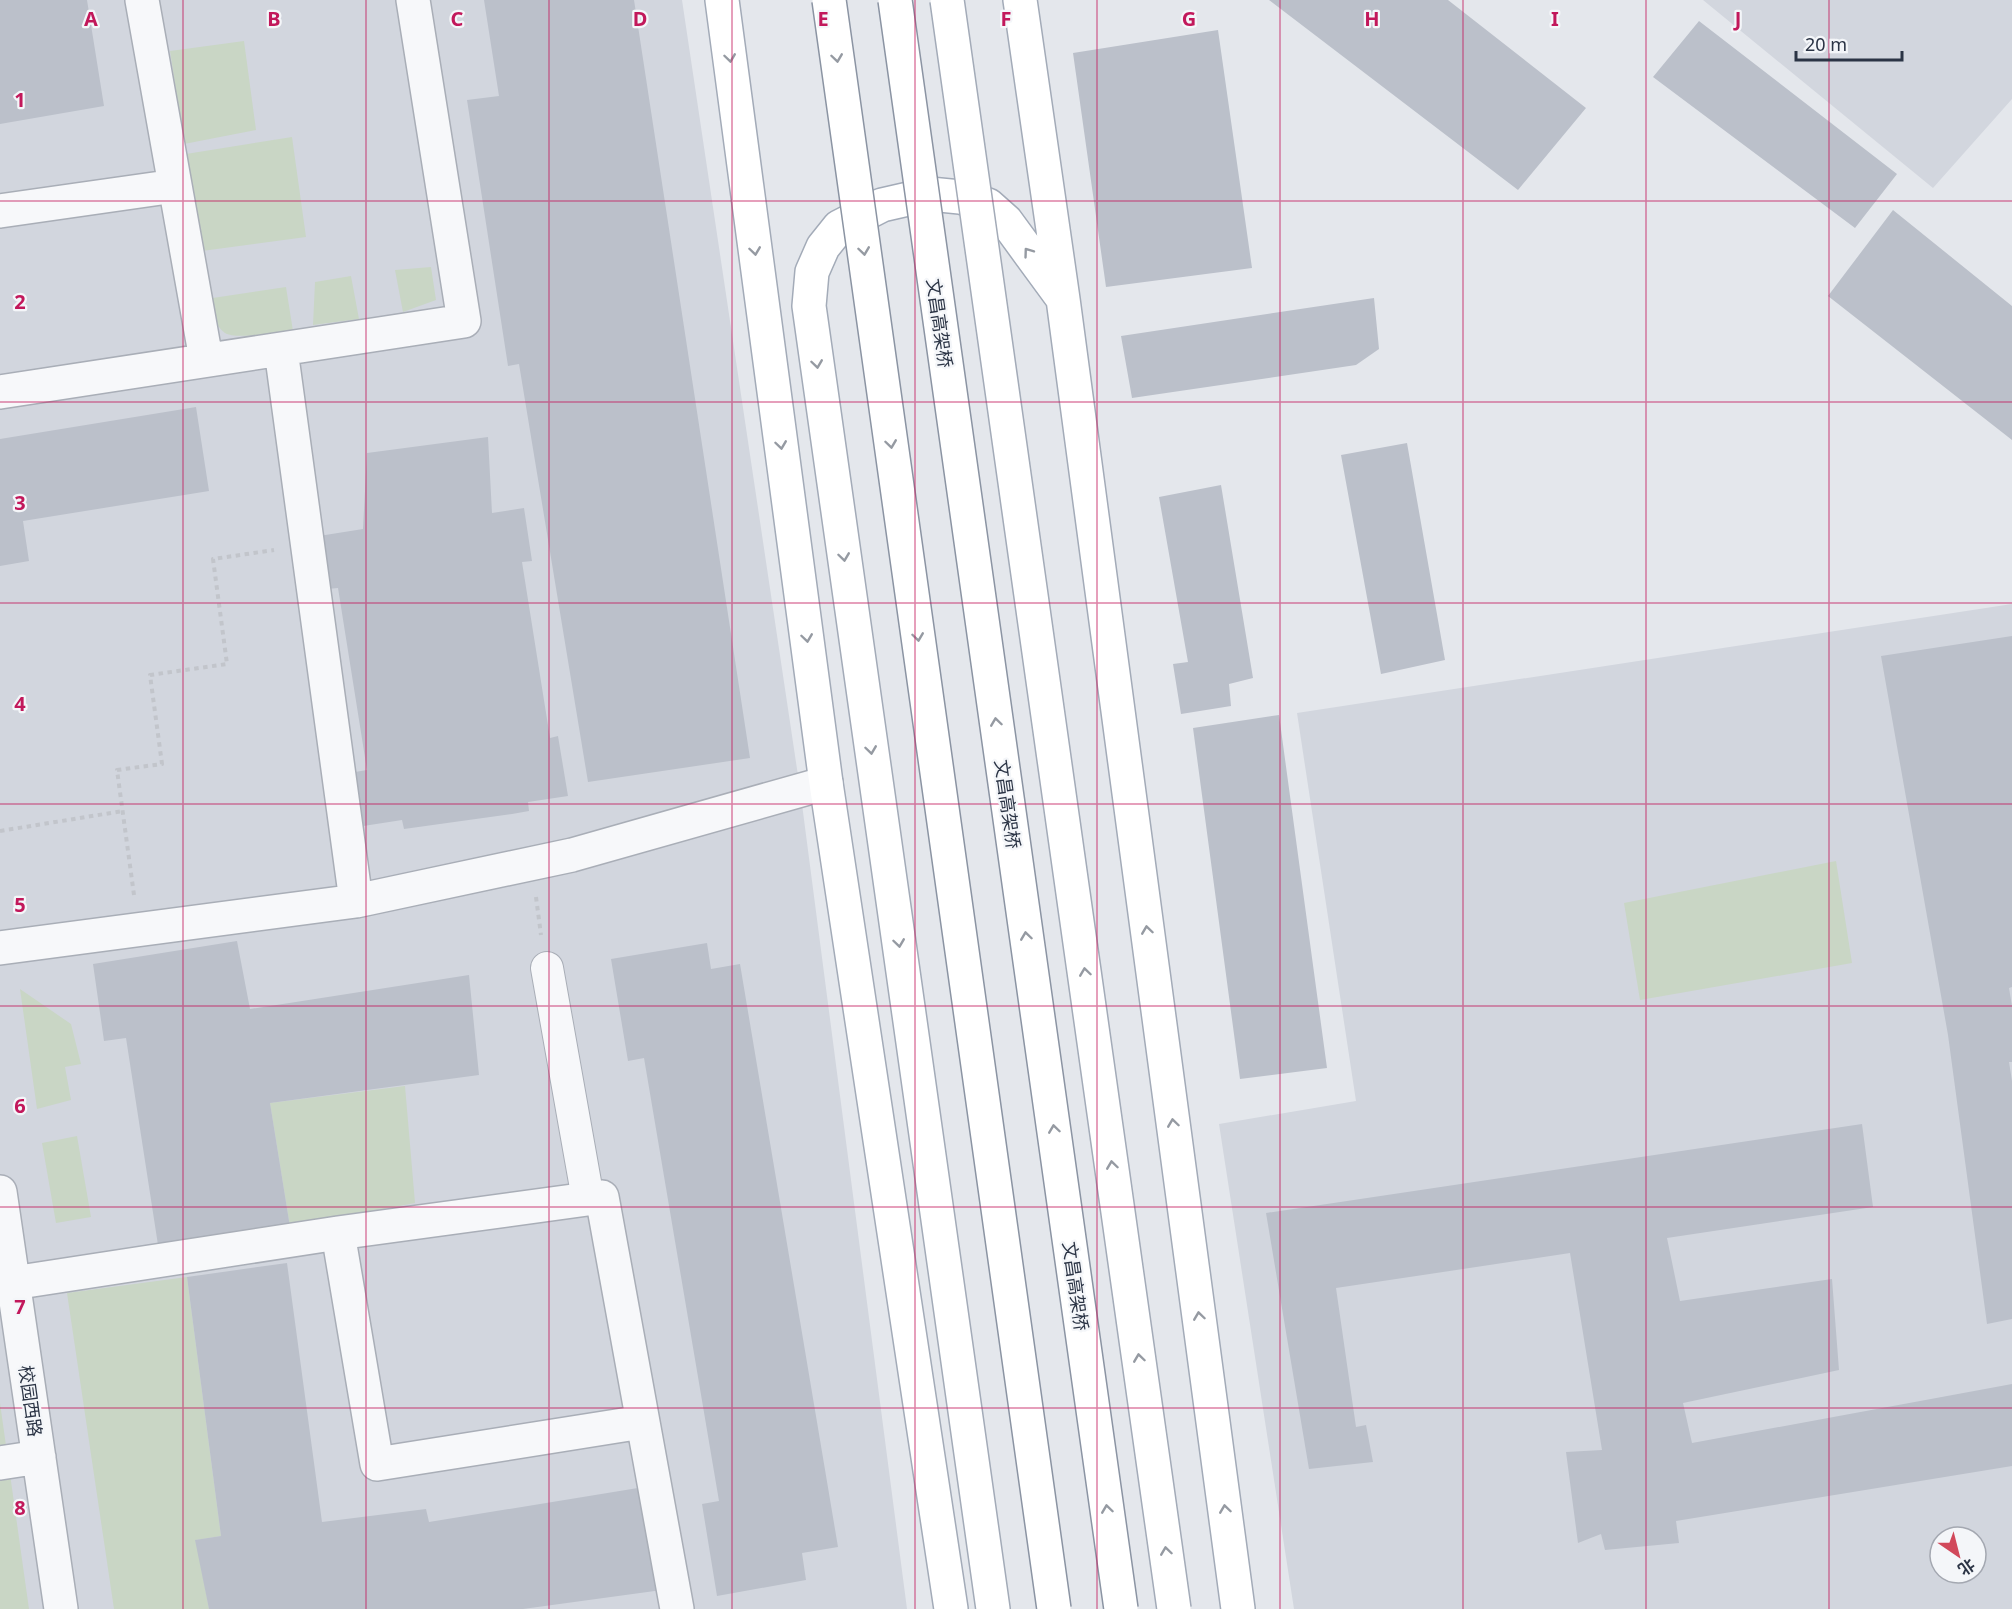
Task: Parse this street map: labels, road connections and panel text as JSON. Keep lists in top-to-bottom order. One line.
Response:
{"streets":{"main road":["文昌高架桥"],"street":["校园西路"]},"scale_bar":"20 m","north":"bottom right","grid":{"columns":["A","B","C","D","E","F","G","H","I","J"],"rows":["1","2","3","4","5","6","7","8"]}}
